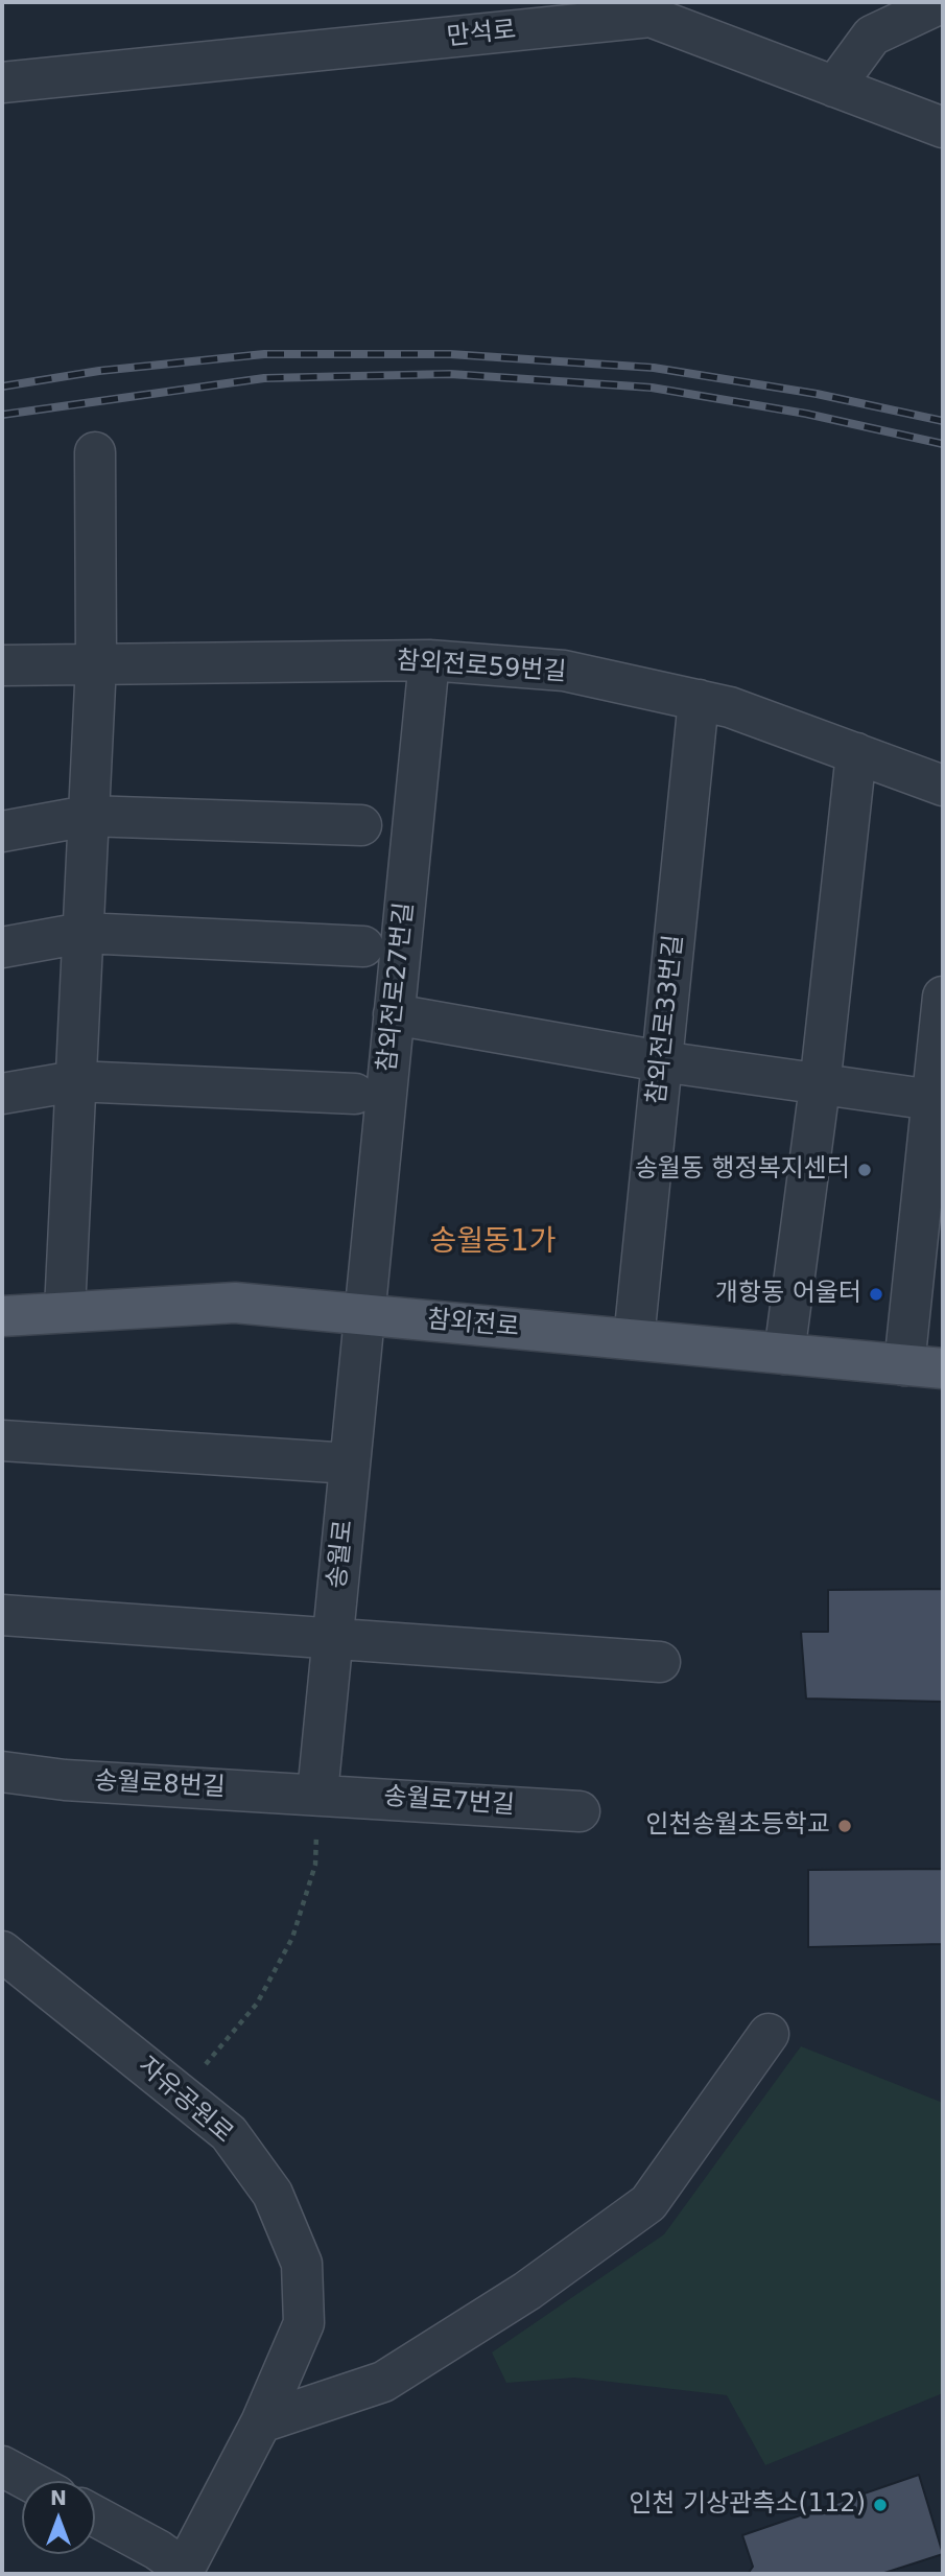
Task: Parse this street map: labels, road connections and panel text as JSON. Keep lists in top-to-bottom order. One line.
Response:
{"streets":{"main road":["참외전로"],"street":["만석로","참외전로59번길","참외전로27번길","참외전로33번길","송월로","송월로8번길","송월로7번길","자유공원로"]},"crossings":[["참외전로59번길","참외전로27번길"],["참외전로59번길","참외전로33번길"],["참외전로27번길","참외전로"],["참외전로27번길","송월로"],["참외전로33번길","참외전로"],["참외전로","송월로"],["송월로","송월로8번길"],["송월로","송월로7번길"],["송월로8번길","송월로7번길"]],"districts":["송월동1가"],"places":["송월동 행정복지센터","개항동 어울터","인천송월초등학교","인천 기상관측소(112)"],"north":"top"}
